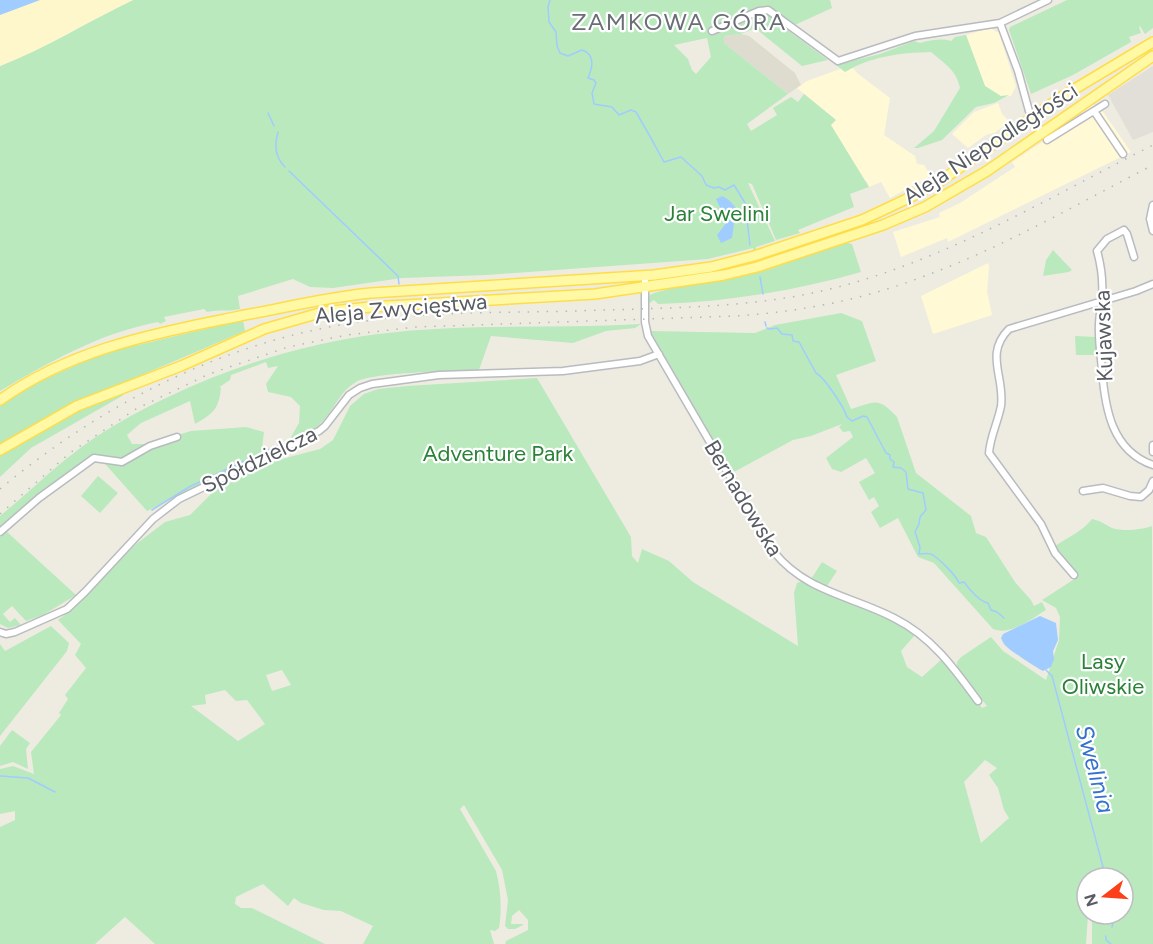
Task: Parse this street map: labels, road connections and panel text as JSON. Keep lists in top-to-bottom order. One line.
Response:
{"streets":{"main road":["Aleja Niepodległości","Aleja Zwycięstwa"],"street":["Kujawska","Spółdzielcza","Bernadowska"]},"crossings":[["Aleja Niepodległości","Aleja Zwycięstwa"],["Aleja Zwycięstwa","Bernadowska"],["Spółdzielcza","Bernadowska"]],"districts":["ZAMKOWA GÓRA"],"water":["Swelinia"],"parks":["Jar Swelini","Adventure Park","Lasy Oliwskie"],"north":"left"}
